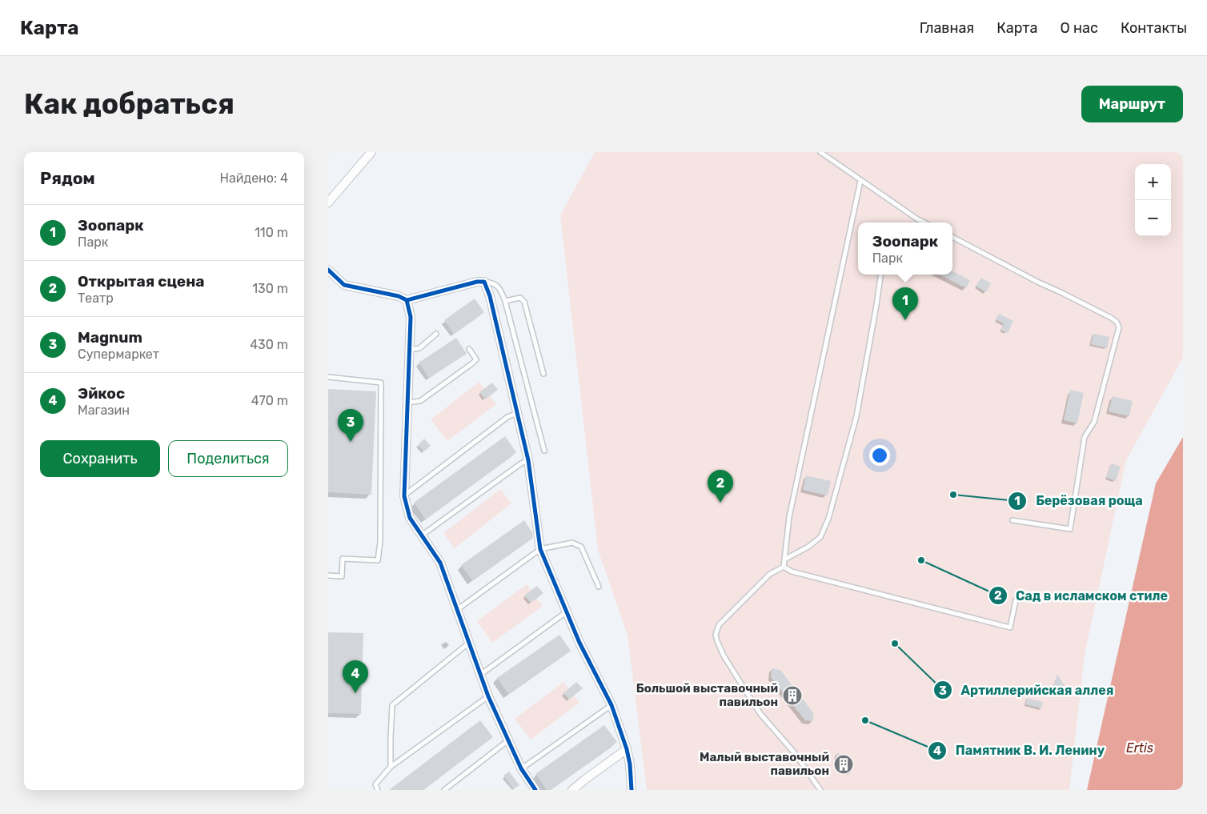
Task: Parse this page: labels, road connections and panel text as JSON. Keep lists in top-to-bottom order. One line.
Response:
{"water":["Ertis"],"places":{"other":["Берёзовая роща","Сад в исламском стиле","Артиллерийская аллея","Памятник В. И. Ленину"],"building":["Большой выставочный павильон","Малый выставочный павильон"]},"page":{"header":"Карта","nav":["Главная","Карта","О нас","Контакты"],"buttons":["Маршрут",["Сохранить","Поделиться"]],"title":"Как добраться","heading":["Рядом","Найдено: 4"],"map_buttons":["+","−"],"list":[{"mark":"1","name":"Зоопарк","note":"Парк","value":"110 m"},{"mark":"2","name":"Открытая сцена","note":"Театр","value":"130 m"},{"mark":"3","name":"Magnum","note":"Супермаркет","value":"430 m"},{"mark":"4","name":"Эйкос","note":"Магазин","value":"470 m"}],"popup":["Зоопарк","Парк"],"pins":["1","3","2","4"]}}
